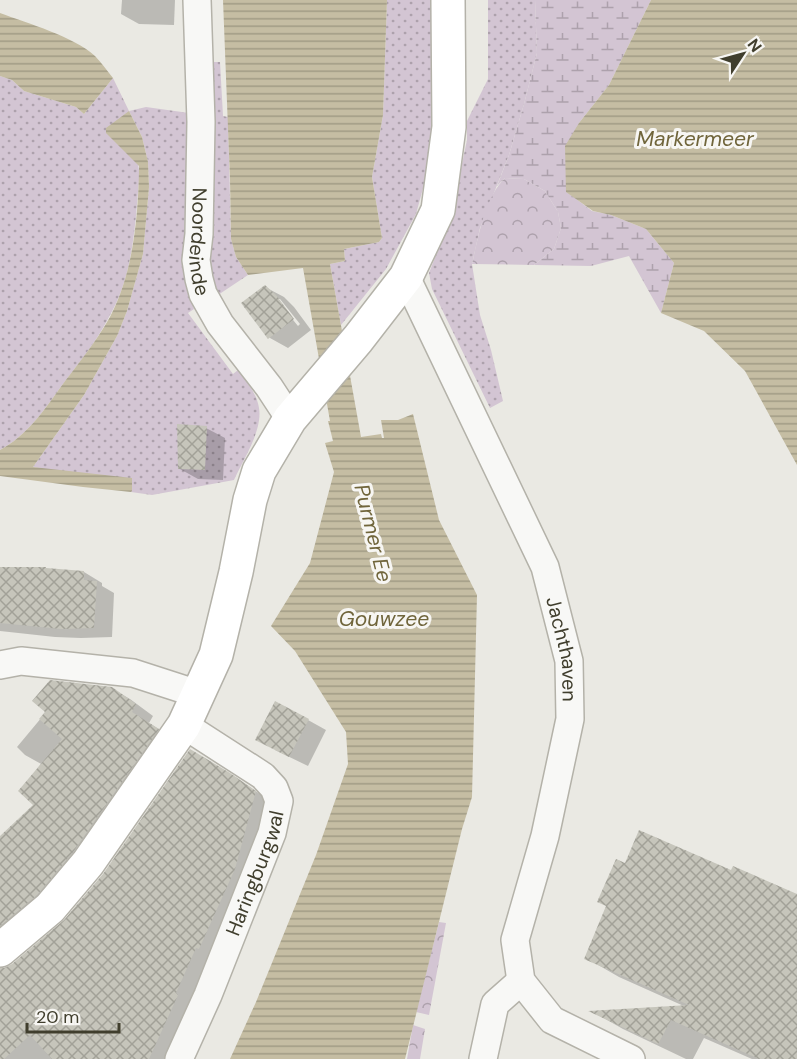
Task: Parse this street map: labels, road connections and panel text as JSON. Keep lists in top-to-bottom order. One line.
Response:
{"streets":{"street":["Noordeinde","Jachthaven","Haringburgwal"]},"water":["Markermeer","Purmer Ee","Gouwzee"],"scale_bar":"20 m","north":"top right"}
